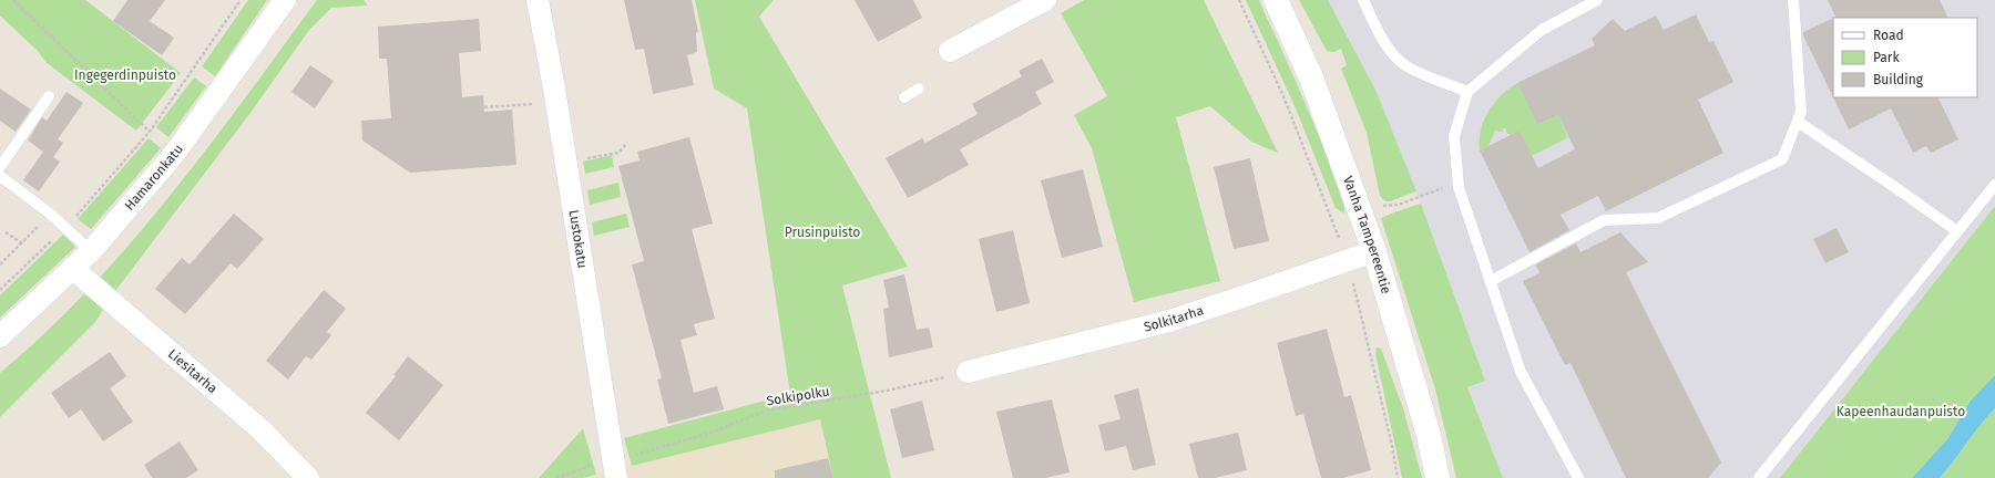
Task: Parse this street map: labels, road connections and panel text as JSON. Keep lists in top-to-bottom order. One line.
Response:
{"streets":{"main road":["Vanha Tampereentie"],"street":["Hamaronkatu","Lustokatu","Solkitarha","Liesitarha"],"path":["Solkipolku"]},"crossings":[["Hamaronkatu","Liesitarha"],["Vanha Tampereentie","Solkitarha"],["Solkitarha","Solkipolku"]],"parks":["Ingegerdinpuisto","Prusinpuisto","Kapeenhaudanpuisto"],"legend":["Road","Park","Building"]}
